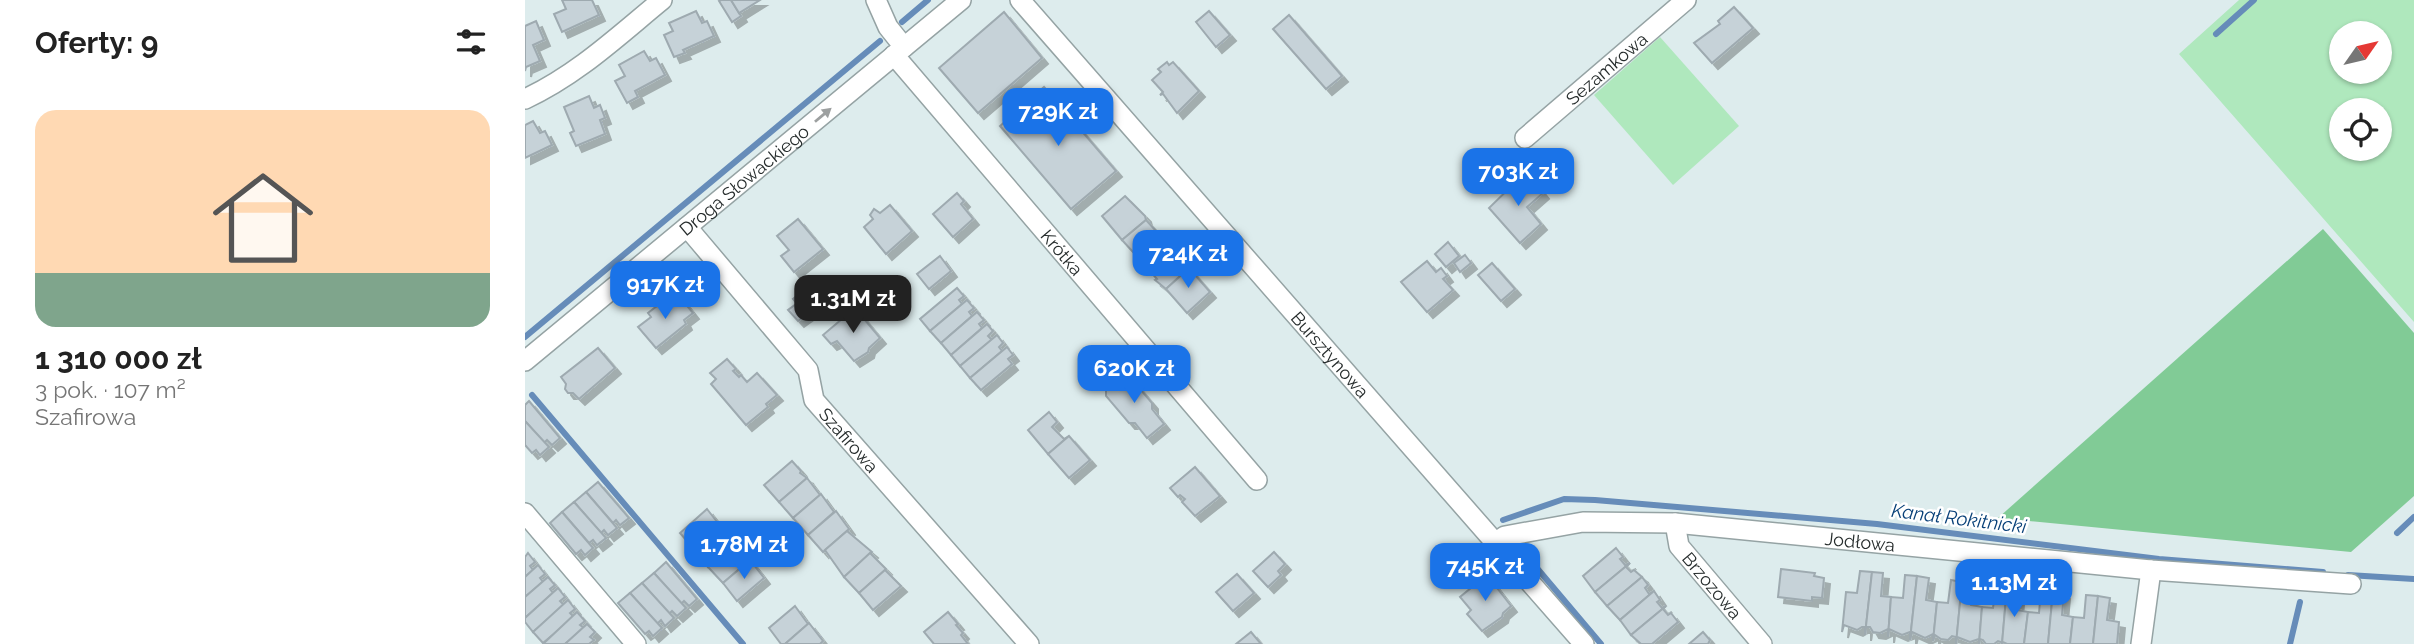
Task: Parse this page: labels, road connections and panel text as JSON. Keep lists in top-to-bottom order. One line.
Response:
{"streets":{"street":["Sezamkowa","Droga Słowackiego","Krótka","Bursztynowa","Szafirowa","Jodłowa","Brzozowa"]},"crossings":[["Droga Słowackiego","Krótka"],["Droga Słowackiego","Szafirowa"],["Bursztynowa","Jodłowa"],["Jodłowa","Brzozowa"]],"one_way":["Droga Słowackiego"],"water":["Kanał Rokitnicki"],"north":"top right","page":{"heading":"Oferty: 9","list":[{"name":"1 310 000 zł","note":"3 pok. · 107 m² · Szafirowa"}],"price":["729K zł","703K zł","724K zł","917K zł","1.31M zł","620K zł","1.78M zł","745K zł","1.13M zł"]}}
